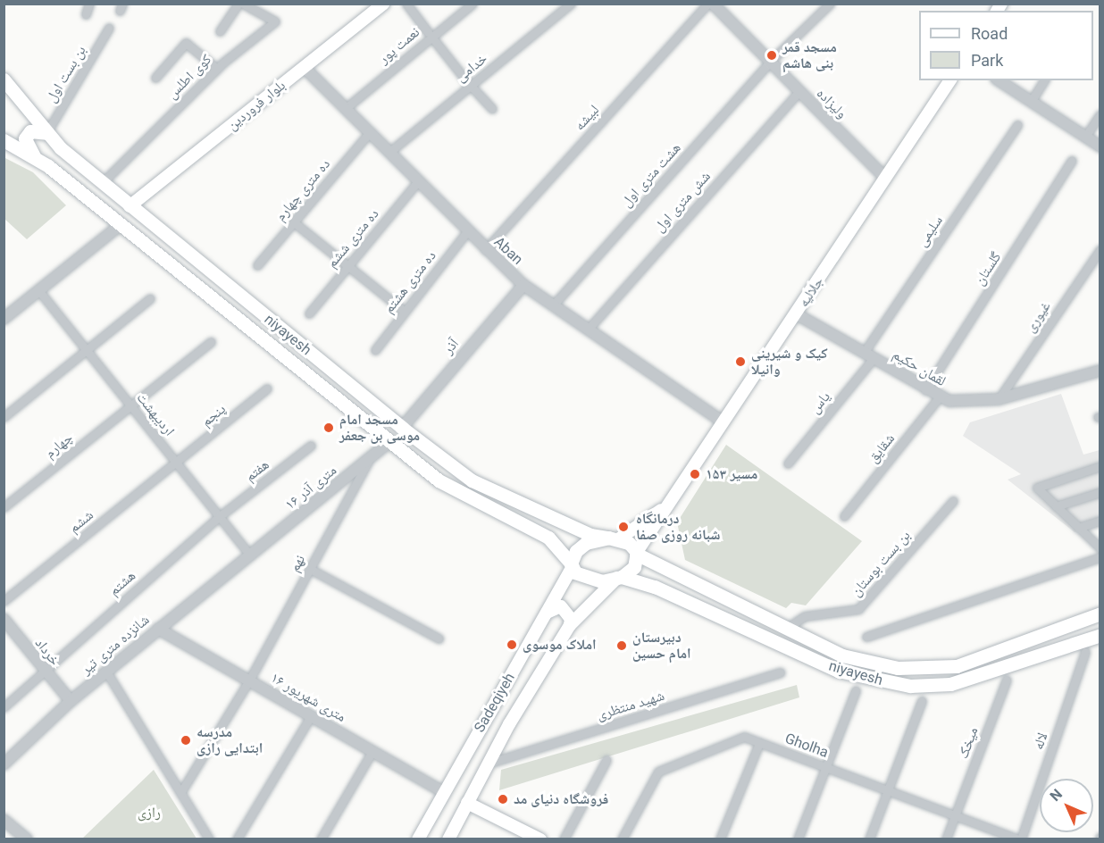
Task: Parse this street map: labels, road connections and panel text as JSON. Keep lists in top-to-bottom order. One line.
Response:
{"streets":{"main road":["بلوار فروردین","جلالیه","niyayesh","Sadeqiyeh"],"street":["نعمت پور","خدامی","بن بست اول","کوی اطلس","ولیزاده","لبیشه","هشت متری اول","ده متری چهارم","شش متری اول","سلیمی","ده متری ششم","Aban","گلستان","ده متری هشتم","غیوری","آذر","لقمان حکیم","یاس","اردیبهشت","پنجم","چهارم","شقایق","هفتم","۱۶ متری آذر","ششم","نهم","بن بست بوستان","هشتم","شانزده متری تیر","خرداد","۱۶ متری شهریور","شهید منتظری","لاله","میخک","Gholha"]},"crossings":[["نعمت پور","Aban"],["خدامی","Aban"],["بن بست اول","niyayesh"],["کوی اطلس","niyayesh"],["ولیزاده","هشت متری اول"],["ولیزاده","شش متری اول"],["ولیزاده","جلالیه"],["بلوار فروردین","Aban"],["بلوار فروردین","niyayesh"],["لبیشه","Aban"],["هشت متری اول","Aban"],["ده متری چهارم","Aban"],["شش متری اول","Aban"],["سلیمی","لقمان حکیم"],["سلیمی","یاس"],["ده متری ششم","Aban"],["Aban","ده متری هشتم"],["Aban","جلالیه"],["Aban","آذر"],["گلستان","لقمان حکیم"],["جلالیه","niyayesh"],["جلالیه","لقمان حکیم"],["جلالیه","Sadeqiyeh"],["غیوری","لقمان حکیم"],["niyayesh","آذر"],["niyayesh","۱۶ متری آذر"],["niyayesh","بن بست بوستان"],["niyayesh","Sadeqiyeh"],["لقمان حکیم","یاس"],["لقمان حکیم","شقایق"],["اردیبهشت","پنجم"],["اردیبهشت","چهارم"],["اردیبهشت","هفتم"],["اردیبهشت","۱۶ متری آذر"],["اردیبهشت","ششم"],["اردیبهشت","هشتم"],["اردیبهشت","شانزده متری تیر"],["پنجم","ششم"],["هفتم","هشتم"],["۱۶ متری آذر","نهم"],["۱۶ متری آذر","شانزده متری تیر"],["نهم","۱۶ متری شهریور"],["هشتم","خرداد"],["شانزده متری تیر","خرداد"],["شانزده متری تیر","۱۶ متری شهریور"],["۱۶ متری شهریور","Sadeqiyeh"],["Sadeqiyeh","شهید منتظری"],["لاله","Gholha"],["میخک","Gholha"]],"parks":["رازی"],"places":["مسجد قمر بنی هاشم","کیک و شیرینی وانیلا","مسجد امام موسی بن جعفر","مسیر ۱۵۳","درمانگاه شبانه روزی صفا","املاک موسوی","دبیرستان امام حسین","مدرسه ابتدایی رازی","فروشگاه دنیای مد"],"legend":["Road","Park"],"north":"top left"}
